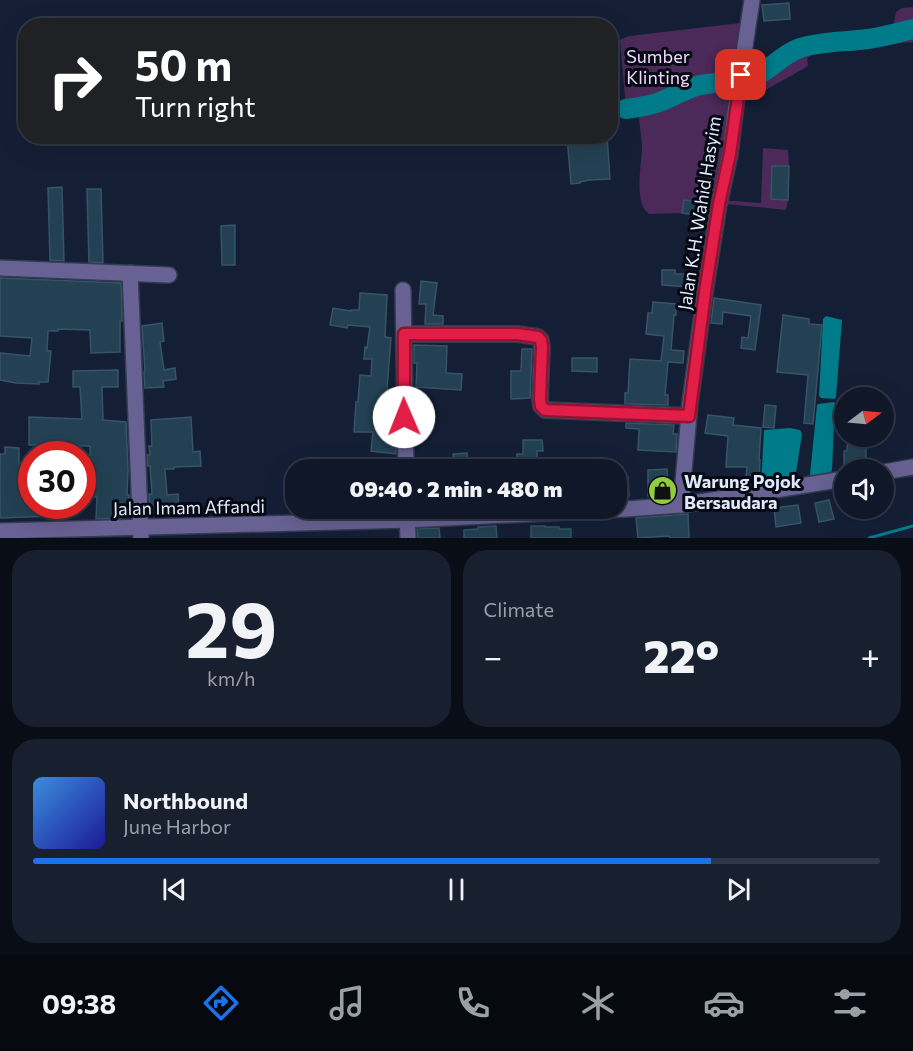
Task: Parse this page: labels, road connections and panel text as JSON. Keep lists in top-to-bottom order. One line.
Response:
{"streets":{"street":["Jalan K.H. Wahid Hasyim","Jalan Imam Affandi"]},"crossings":[["Jalan K.H. Wahid Hasyim","Jalan Imam Affandi"]],"parks":["Sumber Klinting"],"places":{"shop":["Warung Pojok Bersaudara"]},"north":"right","page":{"turn":["50 m","Turn right"],"limit":"30","trip":"09:40 · 2 min · 480 m","tile":[["29","km/h"],"Climate"],"heat":["−","22°","+"],"song":["Northbound","June Harbor"],"tabs":"09:38"}}
